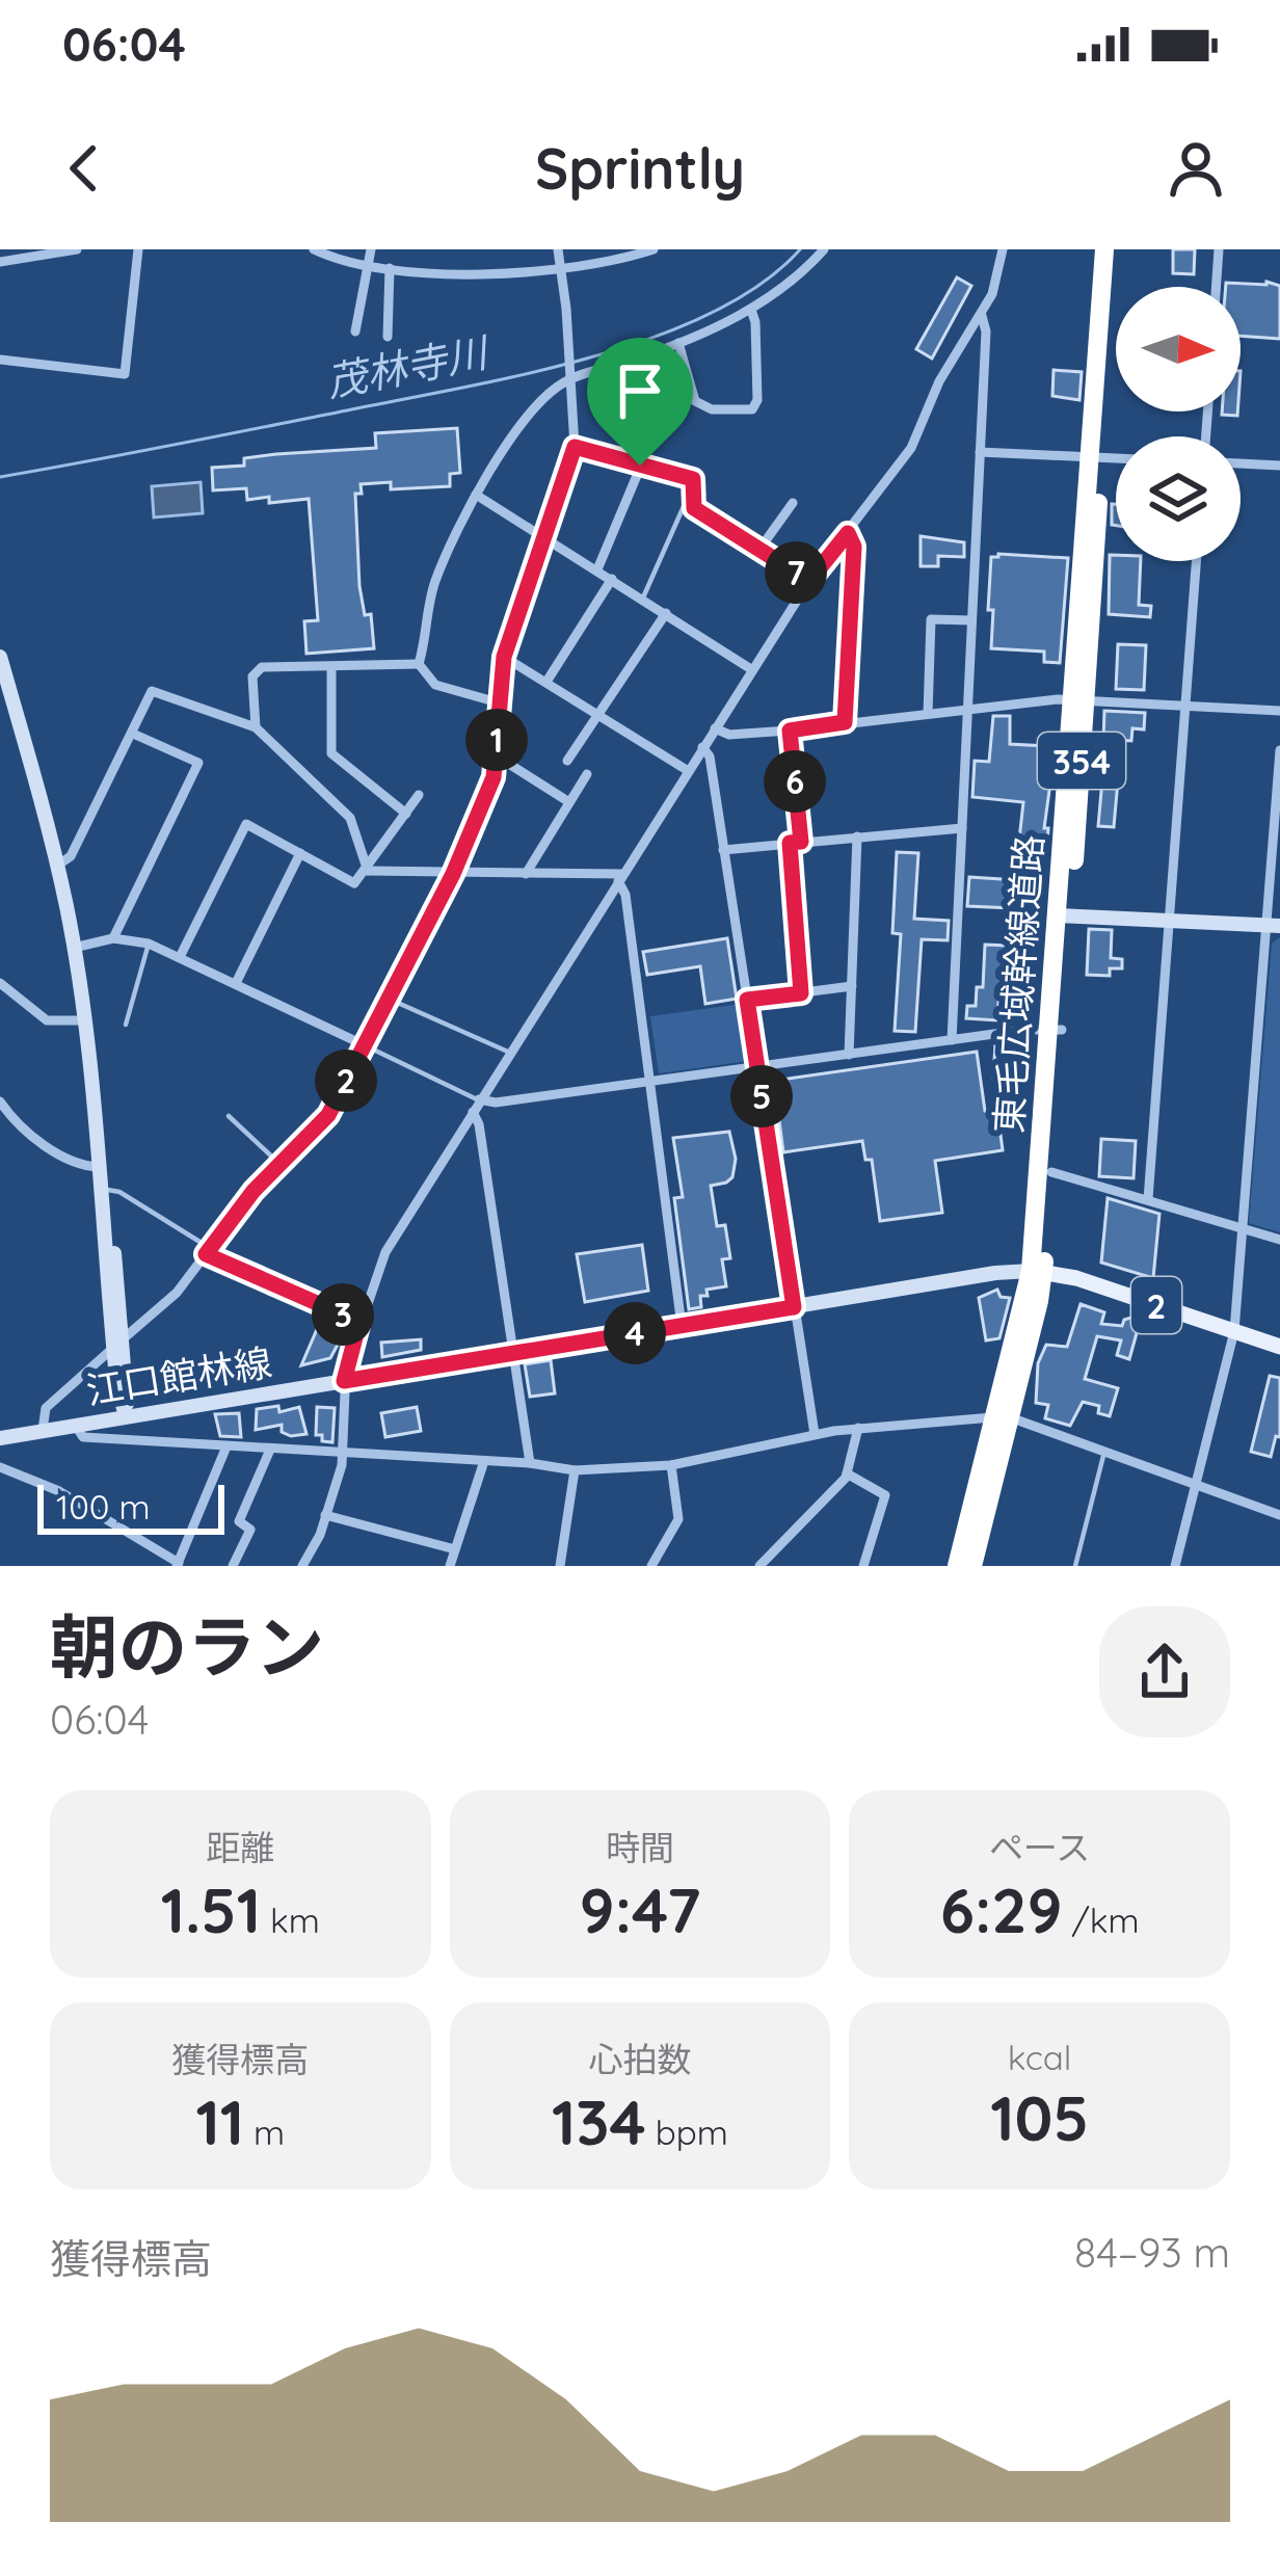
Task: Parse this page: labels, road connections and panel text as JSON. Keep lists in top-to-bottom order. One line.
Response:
{"streets":{"highway":["354","東毛広域幹線道路"],"main road":["2","江口館林線"]},"crossings":[["東毛広域幹線道路","2"],["東毛広域幹線道路","江口館林線"],["2","江口館林線"]],"water":["茂林寺川"],"scale_bar":"100 m","north":"right","page":{"status":"06:04","header":"Sprintly","pins":["7","1","6","2","5","3","4"],"scale":"100 m","heading":["朝のラン","06:04"],"stats":[["距離","1.51 km"],["時間","9:47"],["ペース","6:29 /km"],["獲得標高","11 m"],["心拍数","134 bpm"],["kcal","105"]],"chart":["獲得標高","84–93 m"]}}
